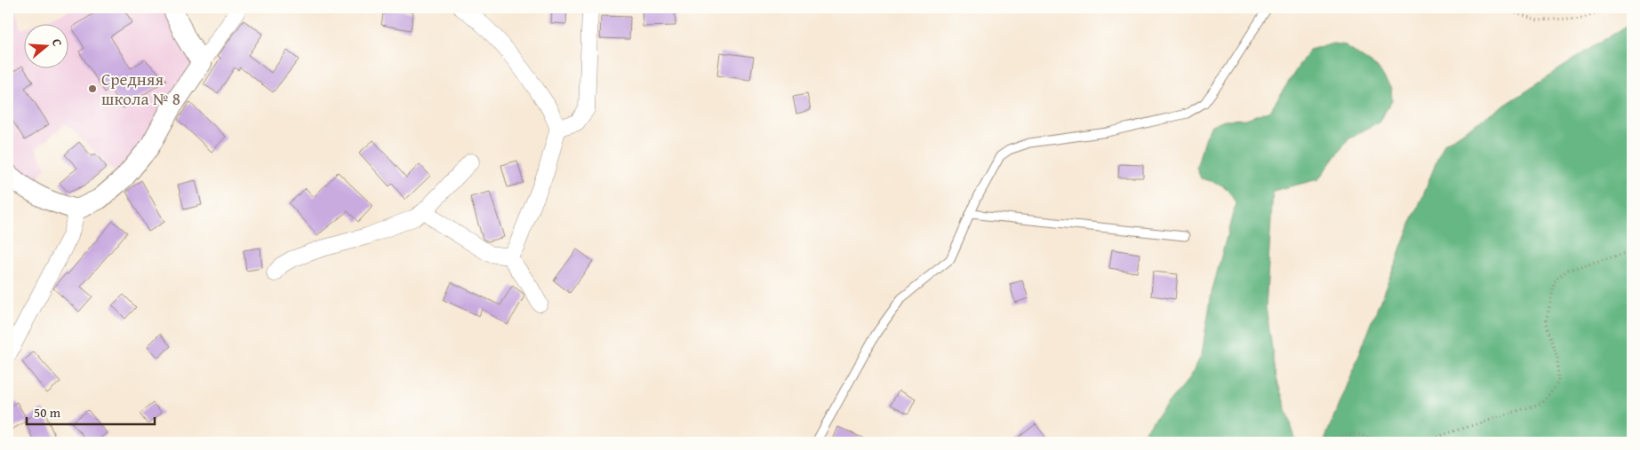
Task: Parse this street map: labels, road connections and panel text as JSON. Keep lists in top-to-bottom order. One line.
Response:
{"places":["Средняя школа № 8"],"scale_bar":"50 m","north":"right"}
